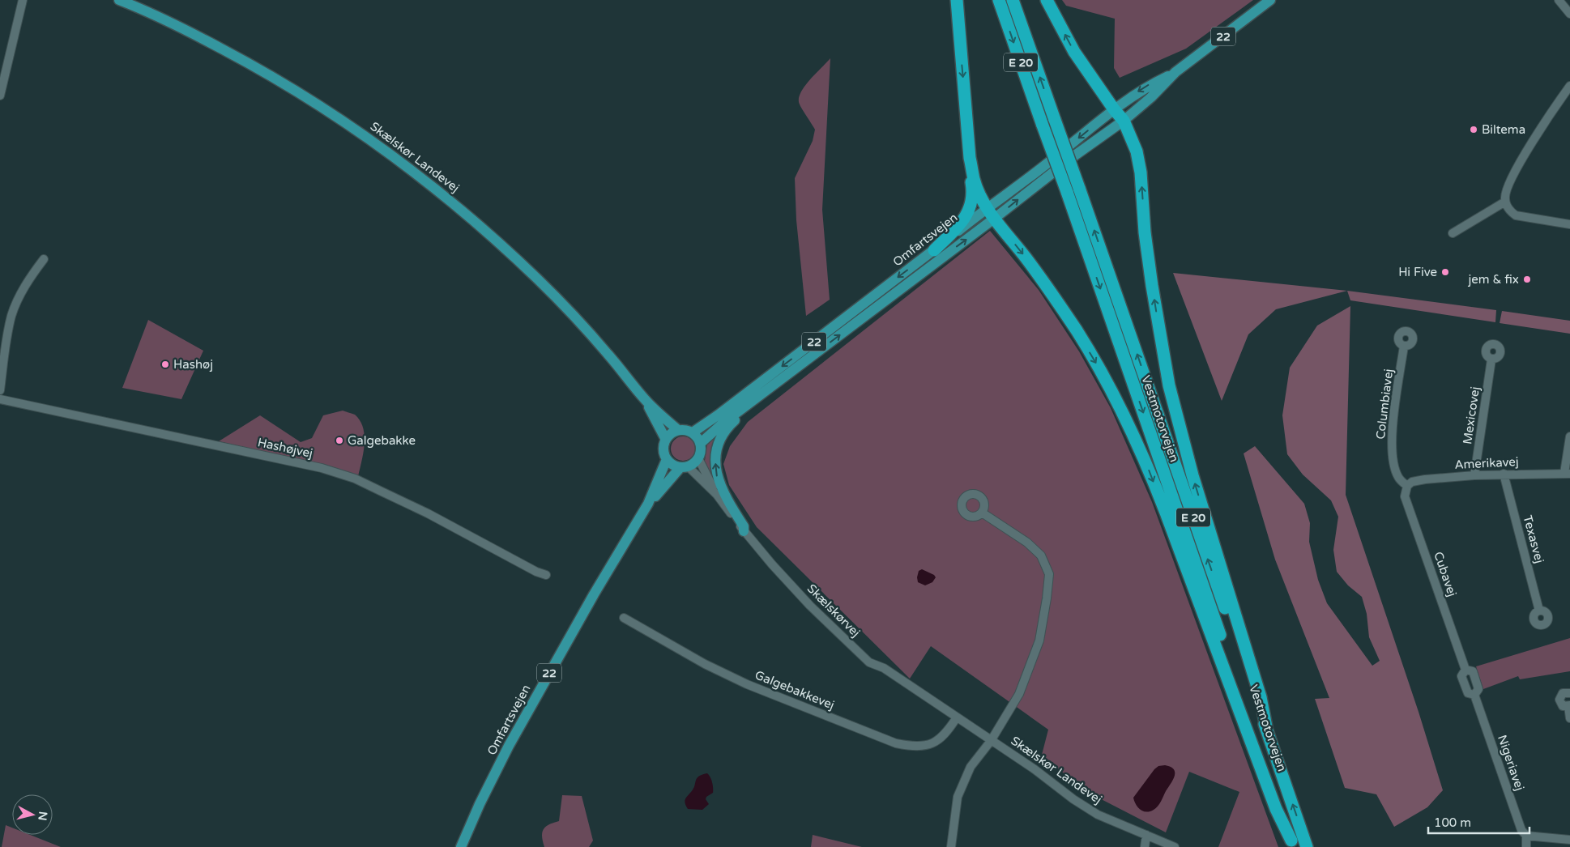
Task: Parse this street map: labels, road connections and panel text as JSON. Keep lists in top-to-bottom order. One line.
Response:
{"streets":{"highway":["E 20","Vestmotorvejen"],"main road":["22","Skælskør Landevej","Omfartsvejen"],"street":["Columbiavej","Mexicovej","Hashøjvej","Amerikavej","Texasvej","Cubavej","Skælskørvej","Galgebakkevej","Nigeriavej"]},"crossings":[["22","Skælskør Landevej"],["22","Omfartsvejen"],["22","Skælskørvej"],["Skælskør Landevej","Omfartsvejen"],["Skælskør Landevej","Skælskørvej"],["Skælskør Landevej","Galgebakkevej"],["Omfartsvejen","Skælskørvej"],["Columbiavej","Amerikavej"],["Columbiavej","Cubavej"],["Mexicovej","Amerikavej"],["Amerikavej","Texasvej"],["Amerikavej","Cubavej"],["Cubavej","Nigeriavej"],["Skælskørvej","Galgebakkevej"]],"places":["Biltema","Hi Five","jem & fix","Hashøj","Galgebakke"],"scale_bar":"100 m","north":"right"}
